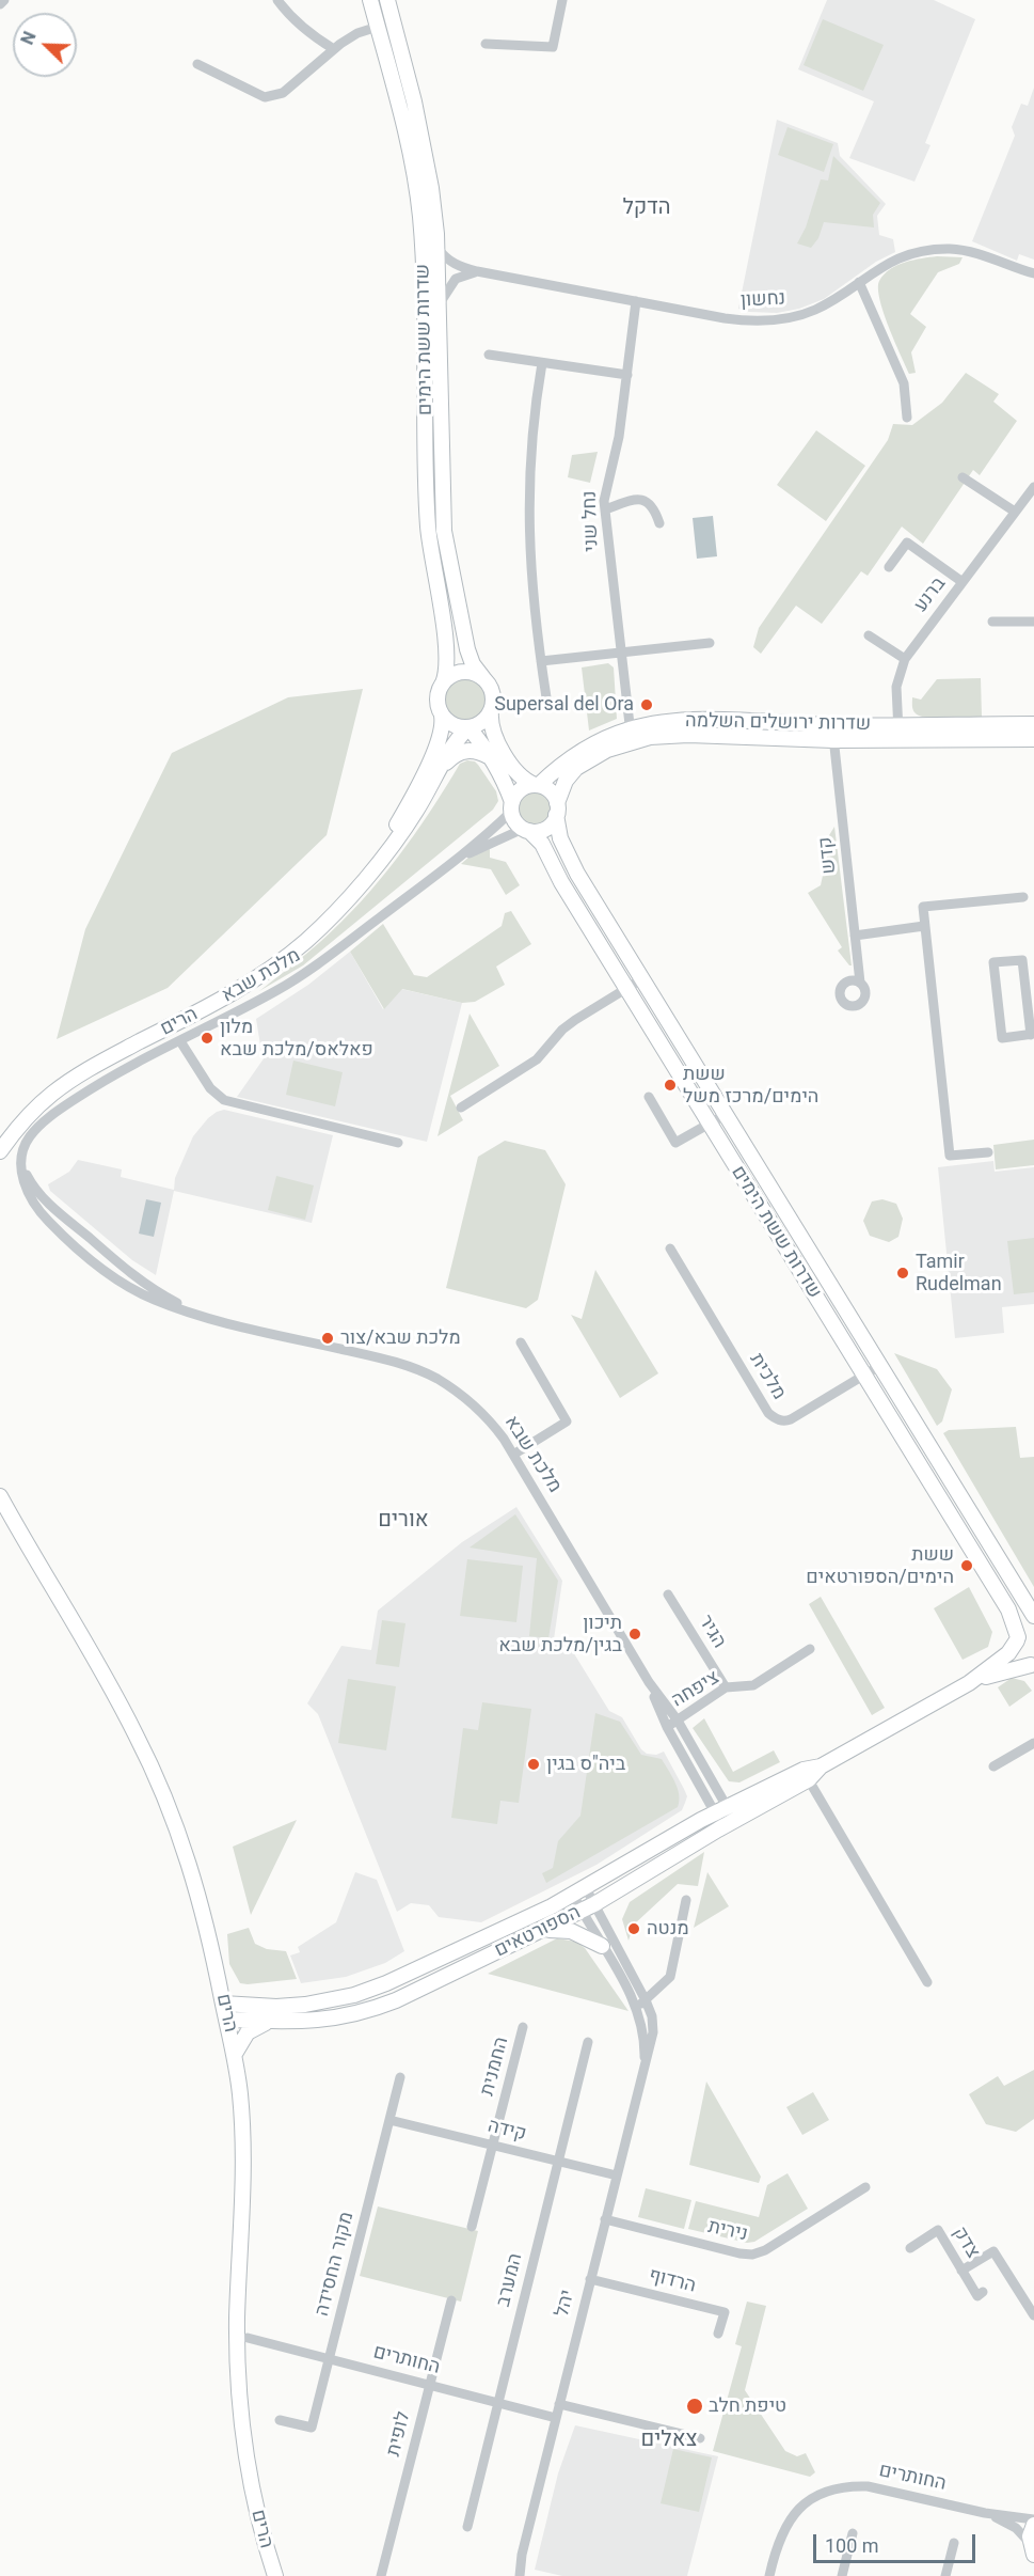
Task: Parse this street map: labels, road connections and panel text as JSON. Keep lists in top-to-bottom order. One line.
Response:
{"streets":{"main road":["שדרות ששת הימים","שדרות ירושלים השלמה","הרים","הספורטאים"],"street":["נחשון","נחל שני","ברנע","קדש","מלכת שבא","מלכית","הגיר","ציפחה","החמנית","קידה","נירית","צדק","מקור החסידה","המערב","הרדוף","יהל","החותרים","לופית"]},"crossings":[["נחשון","שדרות ששת הימים"],["נחשון","נחל שני"],["שדרות ששת הימים","שדרות ירושלים השלמה"],["שדרות ששת הימים","מלכת שבא"],["שדרות ששת הימים","הרים"],["שדרות ששת הימים","מלכית"],["שדרות ששת הימים","הספורטאים"],["נחל שני","שדרות ירושלים השלמה"],["ברנע","שדרות ירושלים השלמה"],["שדרות ירושלים השלמה","קדש"],["שדרות ירושלים השלמה","מלכת שבא"],["מלכת שבא","ציפחה"],["מלכת שבא","הספורטאים"],["הרים","הספורטאים"],["הגיר","ציפחה"],["הספורטאים","יהל"],["החמנית","קידה"],["קידה","מקור החסידה"],["קידה","המערב"],["קידה","יהל"],["נירית","יהל"],["מקור החסידה","החותרים"],["המערב","החותרים"],["הרדוף","יהל"],["יהל","החותרים"],["החותרים","לופית"]],"districts":["הדקל","אורים","צאלים"],"places":["Supersal del Ora","מלון פאלאס/מלכת שבא","ששת הימים/מרכז משל","Tamir Rudelman","מלכת שבא/צור","ששת הימים/הספורטאים","תיכון בגין/מלכת שבא","ביה\"ס בגין","מנטה","טיפת חלב"],"scale_bar":"100 m","north":"top left"}
